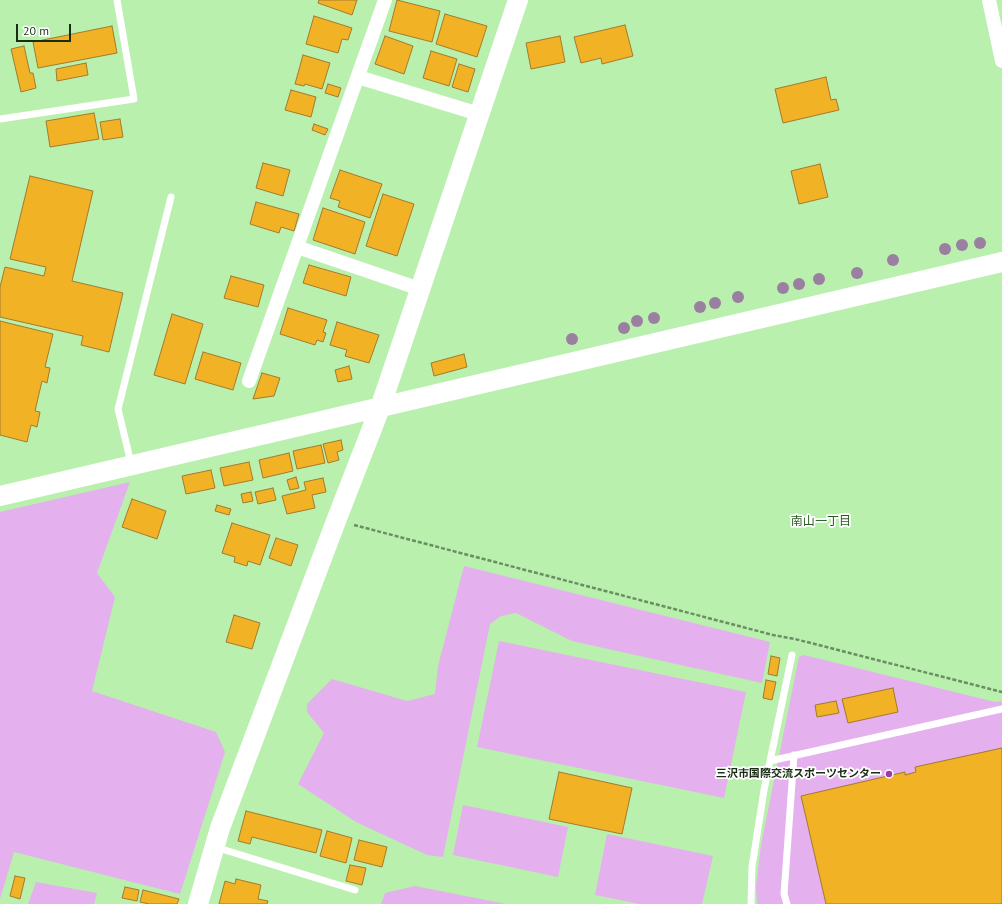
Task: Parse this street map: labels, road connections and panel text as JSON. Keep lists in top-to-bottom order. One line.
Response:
{"districts":["南山一丁目"],"places":["三沢市国際交流スポーツセンター"],"scale_bar":"20 m"}
